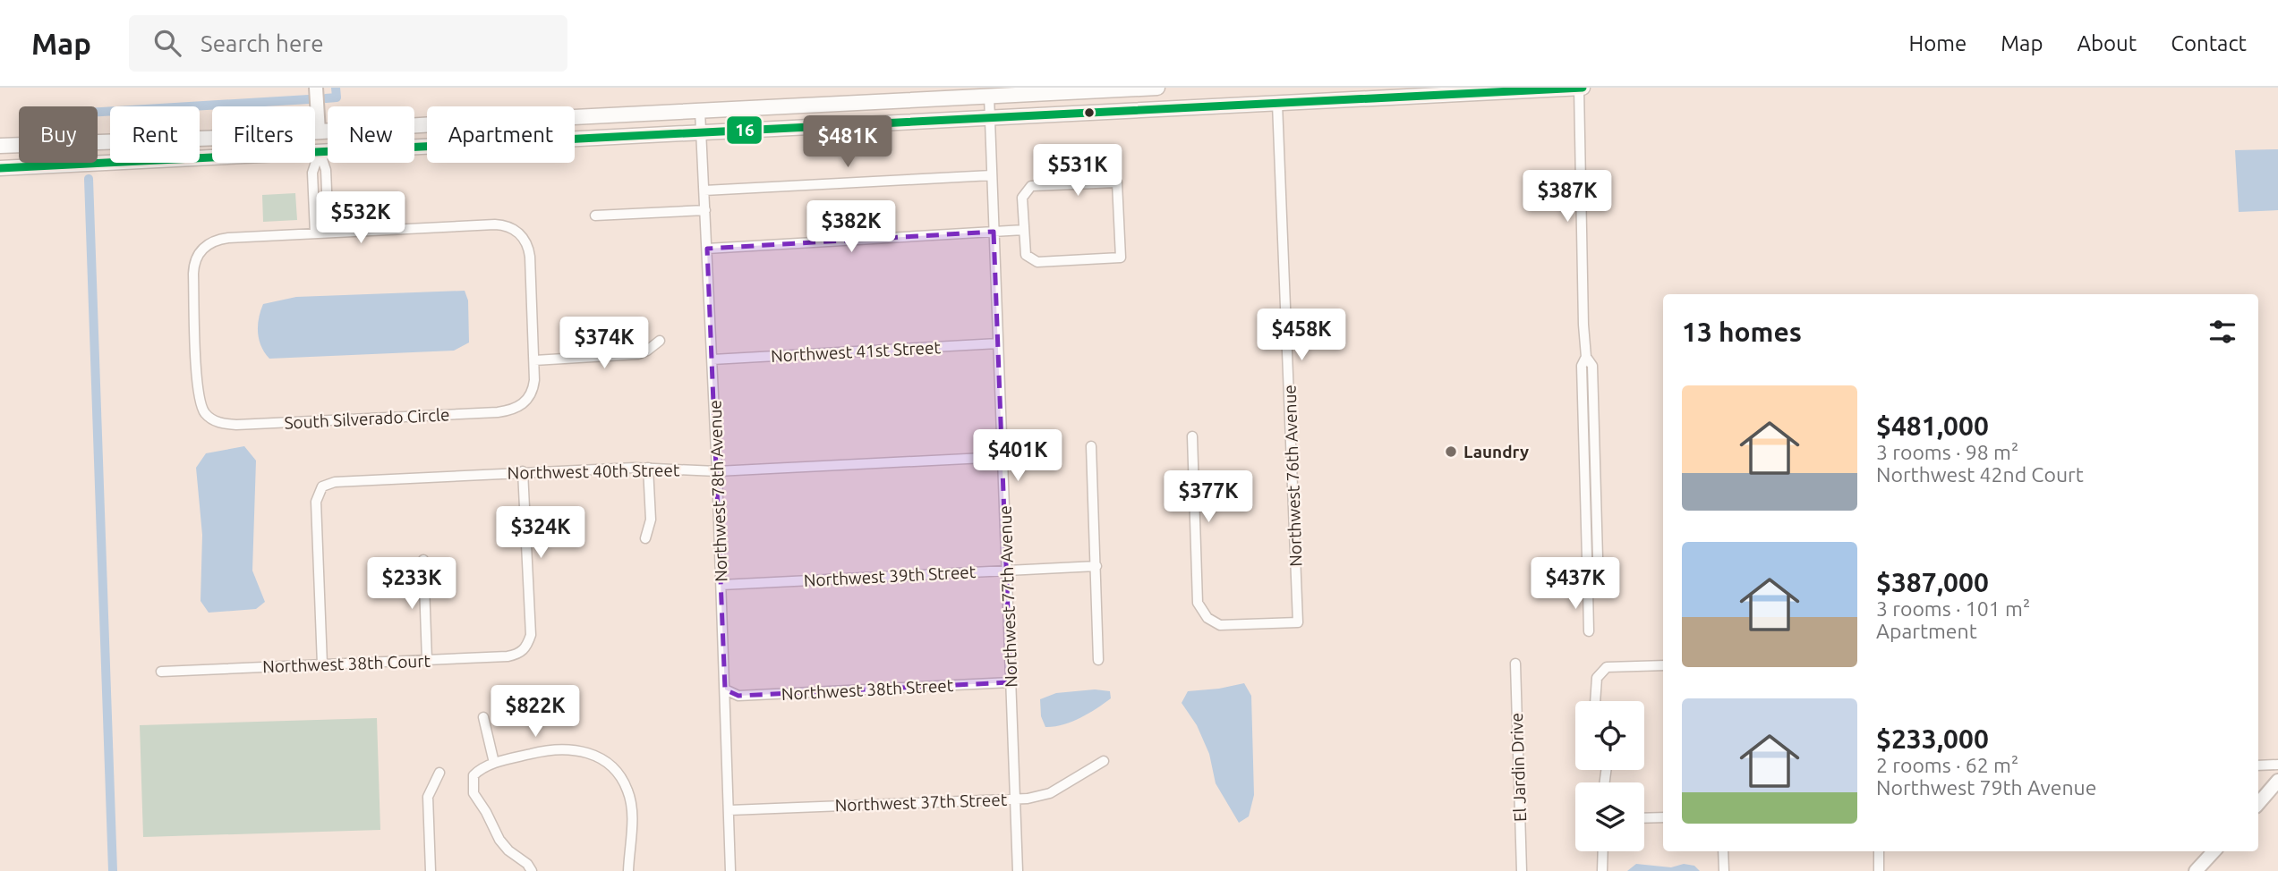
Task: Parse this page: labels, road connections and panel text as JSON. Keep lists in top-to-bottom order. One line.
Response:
{"streets":{"street":["Northwest 41st Street","South Silverado Circle","Northwest 40th Street","Northwest 76th Avenue","Northwest 78th Avenue","Northwest 39th Street","Northwest 77th Avenue","Northwest 38th Court","Northwest 38th Street","El Jardin Drive","Northwest 37th Street"]},"crossings":[["Northwest 41st Street","Northwest 78th Avenue"],["Northwest 41st Street","Northwest 77th Avenue"],["Northwest 40th Street","Northwest 78th Avenue"],["Northwest 40th Street","Northwest 77th Avenue"],["Northwest 40th Street","Northwest 38th Court"],["Northwest 78th Avenue","Northwest 39th Street"],["Northwest 78th Avenue","Northwest 38th Street"],["Northwest 78th Avenue","Northwest 37th Street"],["Northwest 39th Street","Northwest 77th Avenue"],["Northwest 77th Avenue","Northwest 38th Street"],["Northwest 77th Avenue","Northwest 37th Street"]],"places":["Laundry"],"lines":["transit line 16"],"page":{"header":"Map","search":"Search here","nav":["Home","Map","About","Contact"],"chip":["Buy","Rent","Filters","New","Apartment"],"price":["$481K","$531K","$387K","$532K","$382K","$458K","$374K","$401K","$377K","$324K","$233K","$437K","$822K"],"heading":"13 homes","list":[{"name":"$481,000","note":"3 rooms · 98 m² · Northwest 42nd Court"},{"name":"$387,000","note":"3 rooms · 101 m² · Apartment"},{"name":"$233,000","note":"2 rooms · 62 m² · Northwest 79th Avenue"}]}}
